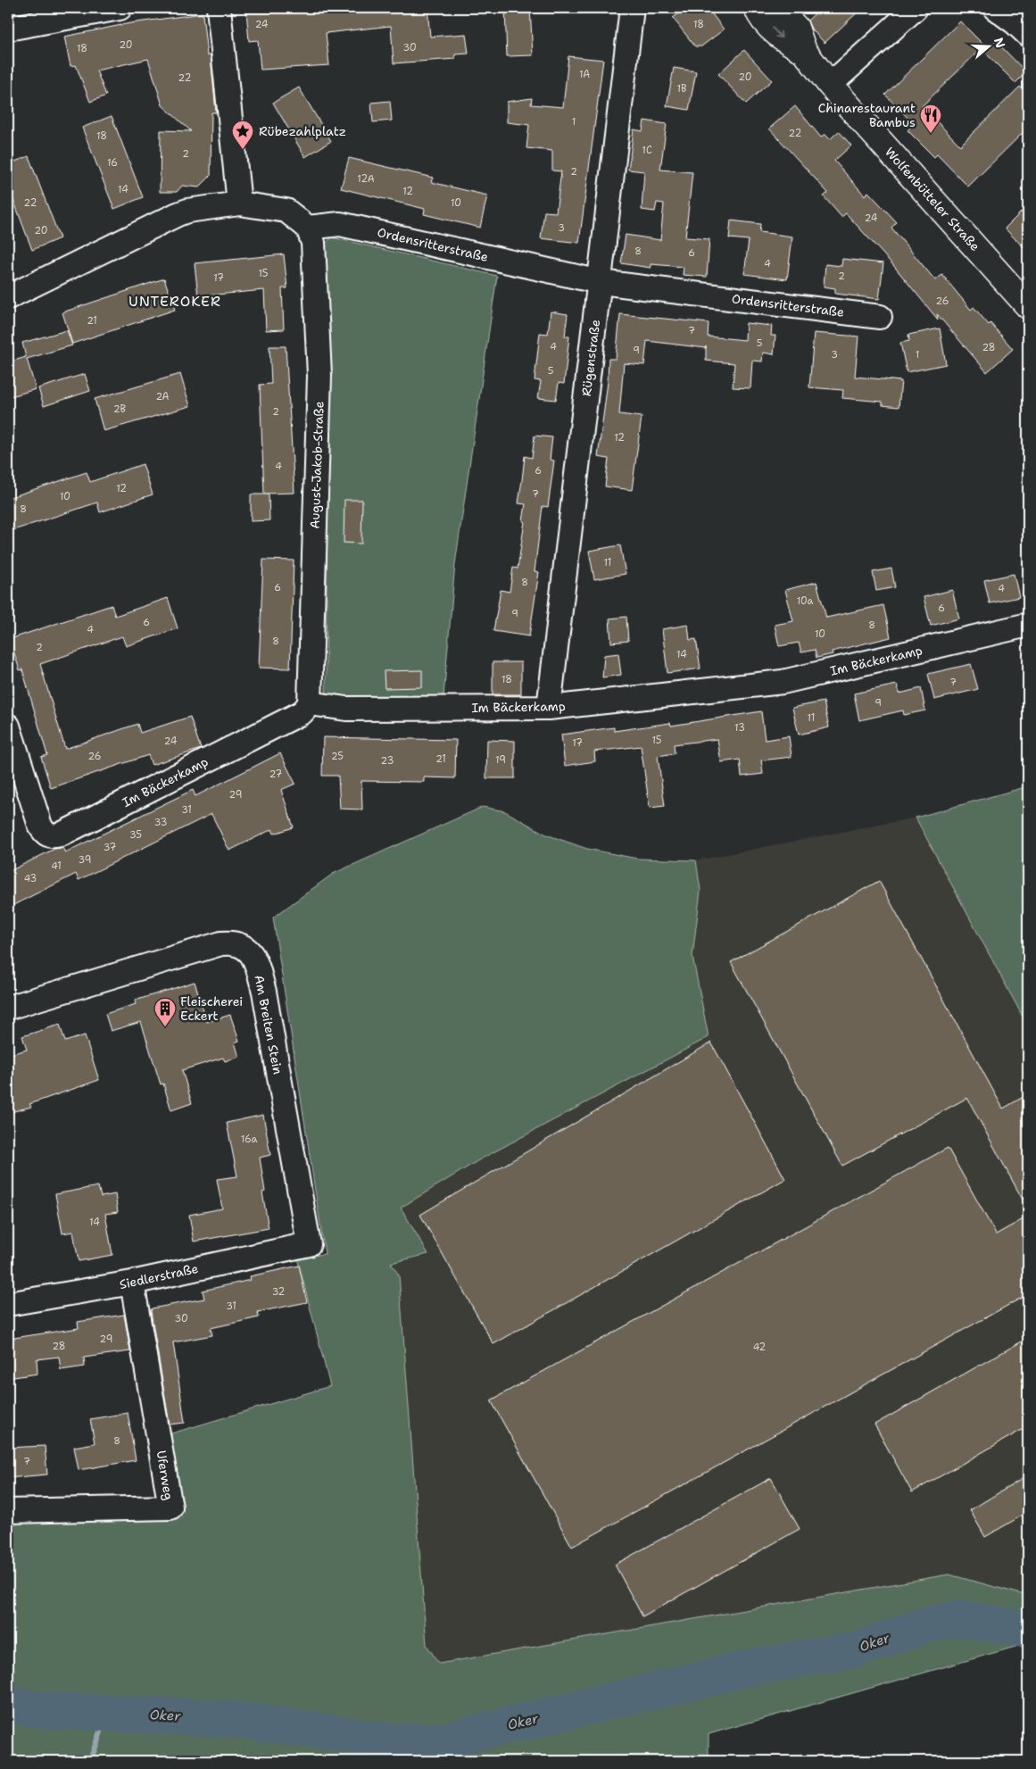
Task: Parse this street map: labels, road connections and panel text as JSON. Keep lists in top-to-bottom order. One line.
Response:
{"streets":{"main road":["Wolfenbütteler Straße"],"street":["Ordensritterstraße","Rügenstraße","August-Jakob-Straße","Im Bäckerkamp","Am Breiten Stein","Siedlerstraße","Uferweg"]},"crossings":[["Ordensritterstraße","Rügenstraße"],["Ordensritterstraße","August-Jakob-Straße"],["Rügenstraße","Im Bäckerkamp"],["August-Jakob-Straße","Im Bäckerkamp"],["Am Breiten Stein","Siedlerstraße"],["Siedlerstraße","Uferweg"]],"districts":["UNTEROKER"],"water":["Oker"],"places":{"restaurant":["Chinarestaurant Bambus"],"place":["Rübezahlplatz"],"building":["Fleischerei Eckert"]},"house_numbers":["24","18","20","30","18","1A","20","22","1B","1","22","18","1C","2","16","2","12A","14","12","22","10","24","3","20","8","6","4","15","2","17","26","21","7","5","4","28","9","3","1","5","2A","2B","2","12","4","6","12","7","10","8","11","8","6","4","10a","6","9","6","8","4","10","8","2","14","18","7","9","11","13","15","24","17","26","25","21","19","23","27","29","31","33","35","37","39","41","43","16a","14","32","31","30","29","28","42","8","7"],"north":"right"}
